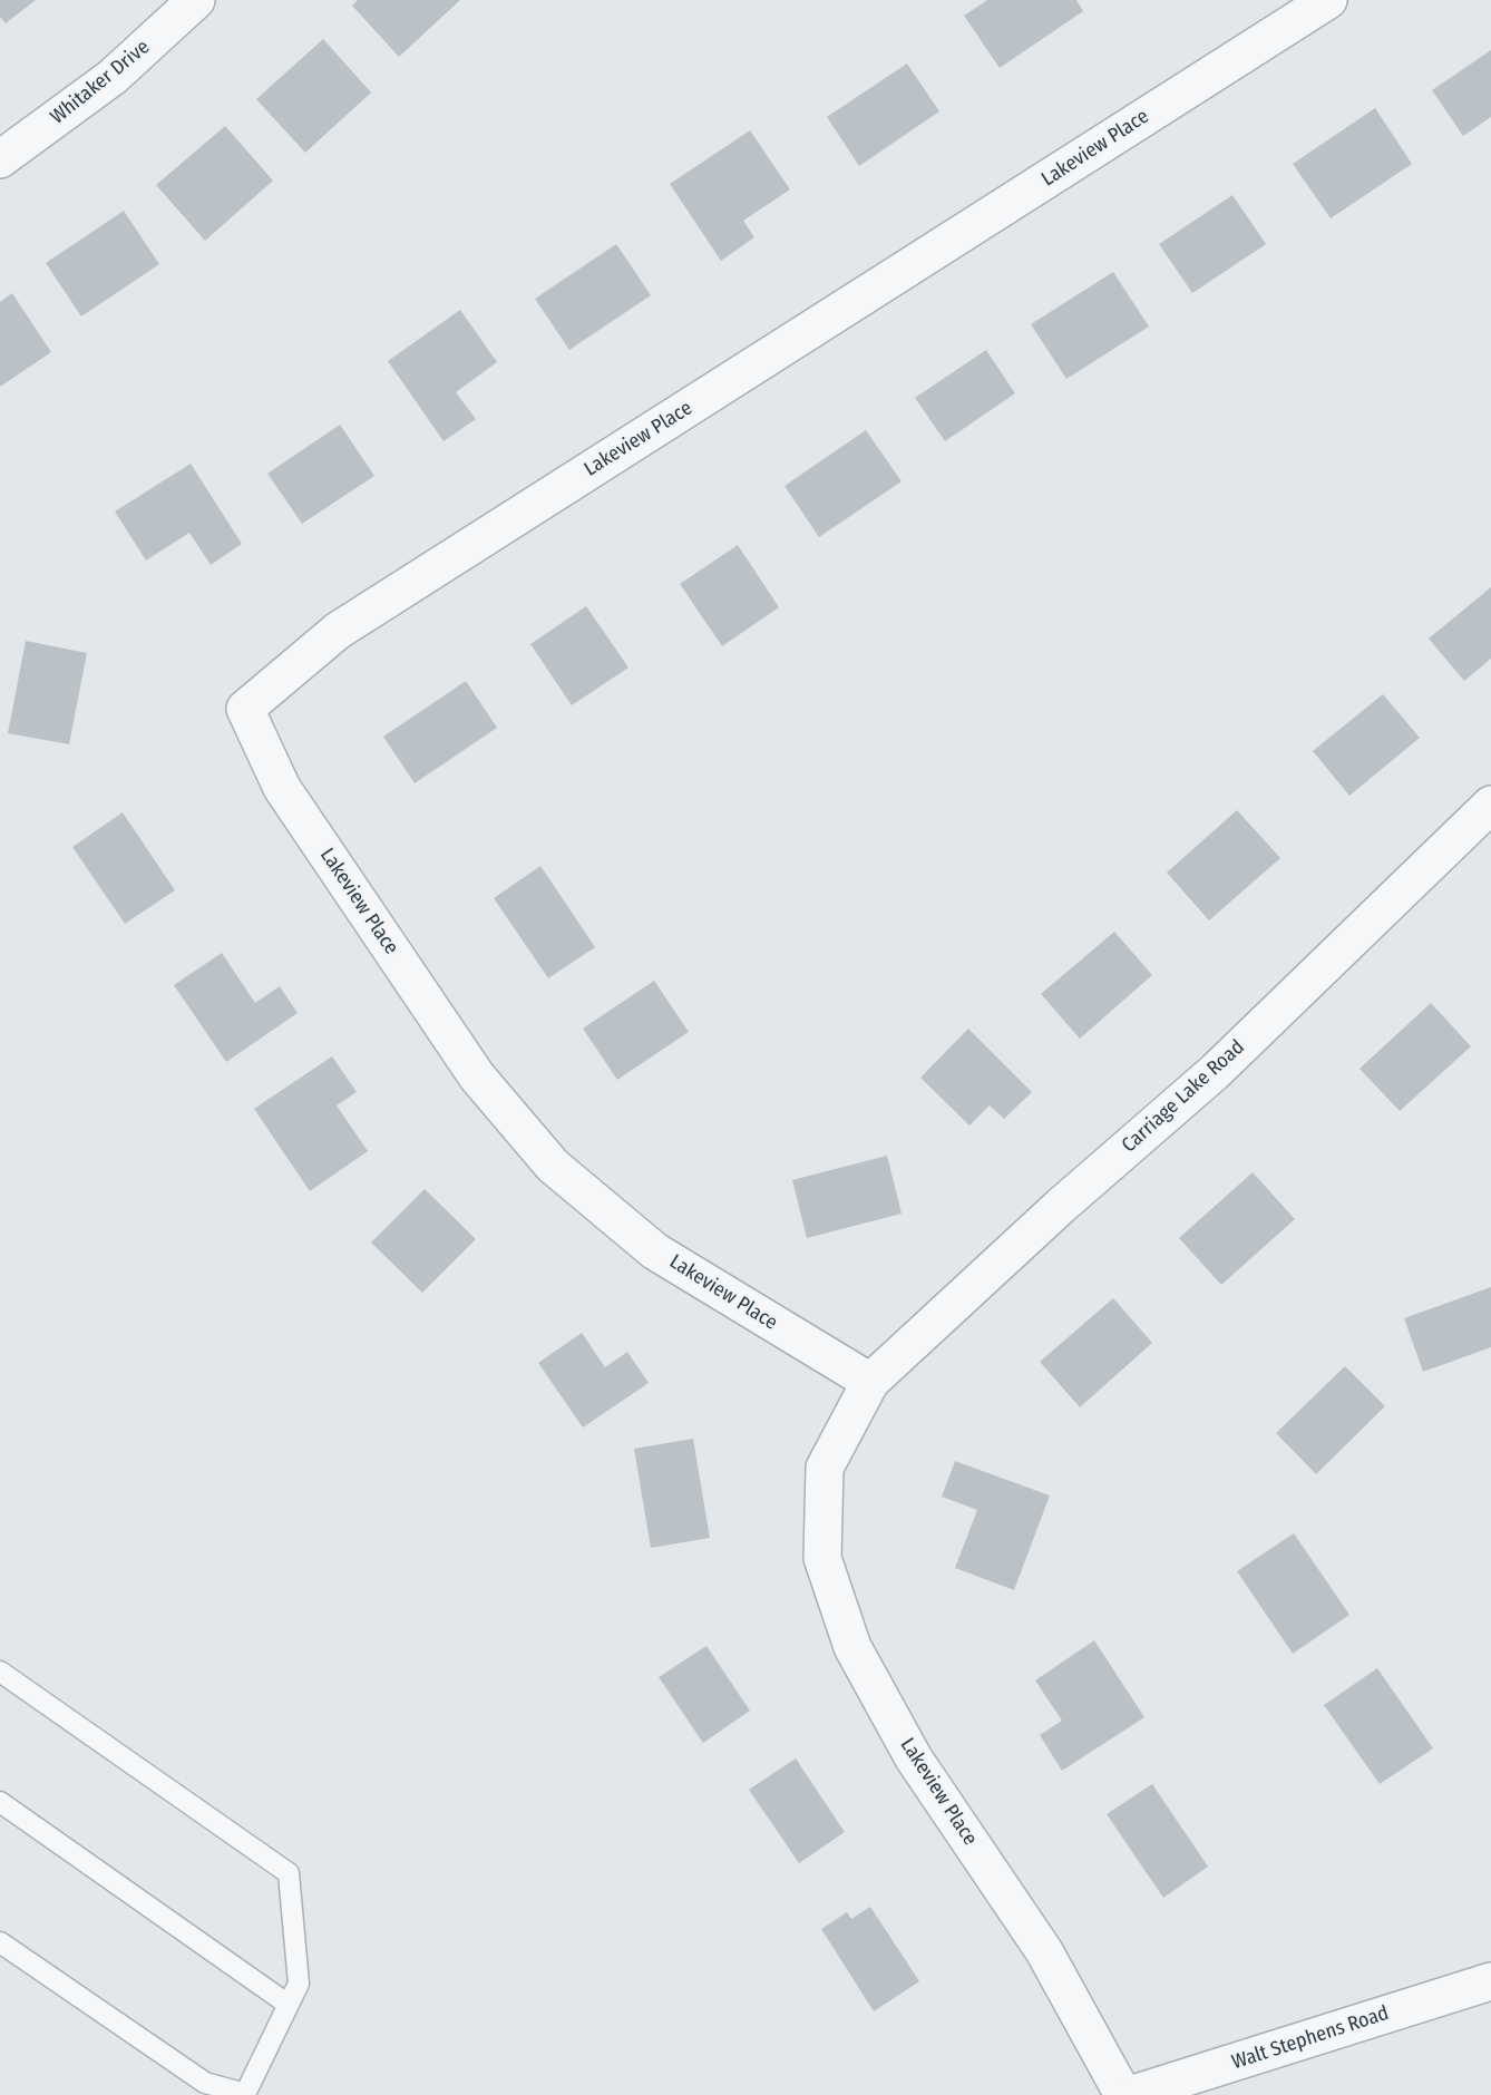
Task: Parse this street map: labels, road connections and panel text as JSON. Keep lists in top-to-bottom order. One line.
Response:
{"streets":{"street":["Whitaker Drive","Lakeview Place","Carriage Lake Road","Walt Stephens Road"]},"crossings":[["Lakeview Place","Carriage Lake Road"]]}
